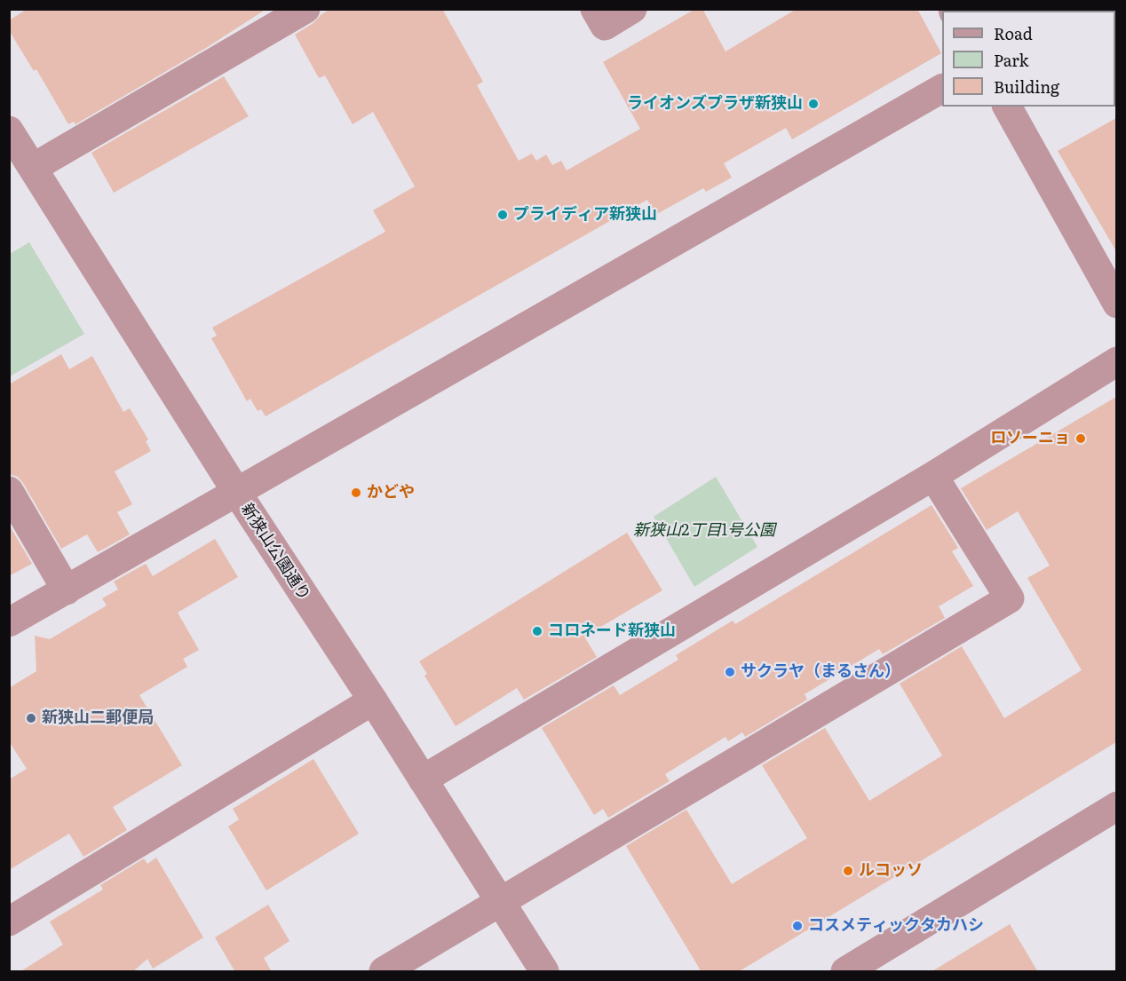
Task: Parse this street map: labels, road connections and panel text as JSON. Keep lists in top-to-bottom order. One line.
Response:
{"streets":{"street":["新狭山公園通り"]},"parks":["新狭山2丁目1号公園"],"places":["ライオンズプラザ新狭山","プライディア新狭山","ロソーニョ","かどや","コロネード新狭山","サクラヤ（まるさん）","新狭山二郵便局","ルコッソ","コスメティックタカハシ"],"legend":["Road","Park","Building"]}
